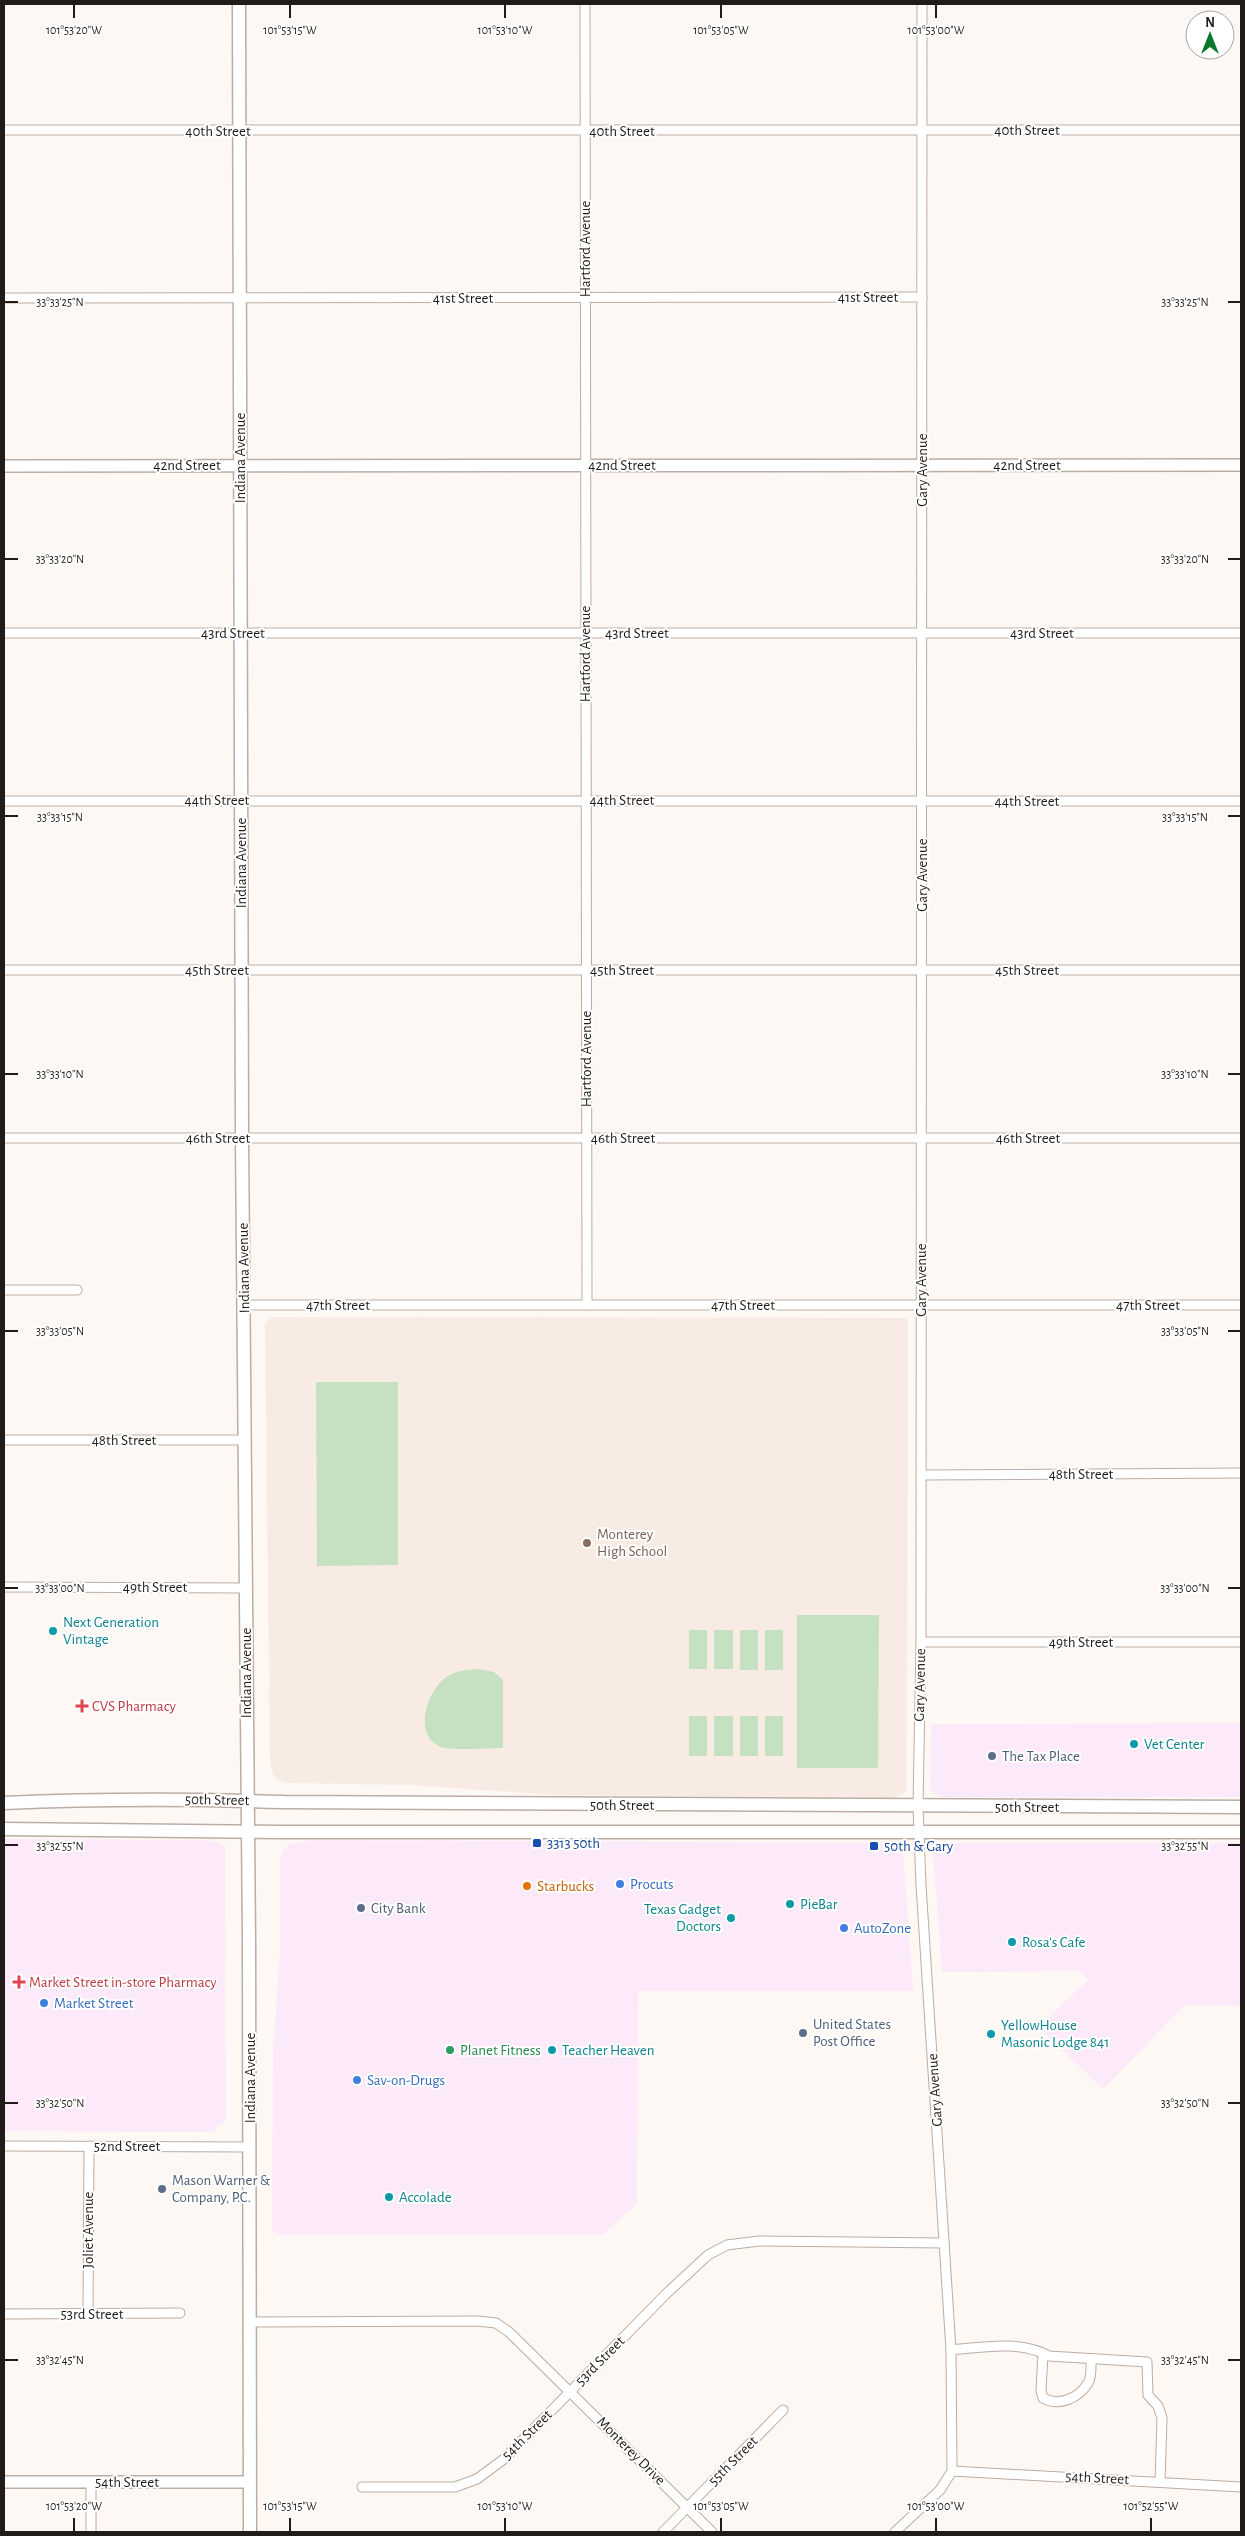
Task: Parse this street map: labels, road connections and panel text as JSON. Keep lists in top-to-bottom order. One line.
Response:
{"streets":{"main road":["Indiana Avenue","50th Street"],"street":["40th Street","Hartford Avenue","41st Street","42nd Street","Gary Avenue","43rd Street","44th Street","45th Street","46th Street","47th Street","48th Street","49th Street","52nd Street","Joliet Avenue","53rd Street","54th Street","Monterey Drive","55th Street"]},"crossings":[["40th Street","Hartford Avenue"],["40th Street","Indiana Avenue"],["40th Street","Gary Avenue"],["Hartford Avenue","41st Street"],["Hartford Avenue","42nd Street"],["Hartford Avenue","43rd Street"],["Hartford Avenue","44th Street"],["Hartford Avenue","45th Street"],["Hartford Avenue","46th Street"],["Hartford Avenue","47th Street"],["41st Street","Indiana Avenue"],["41st Street","Gary Avenue"],["Indiana Avenue","42nd Street"],["Indiana Avenue","43rd Street"],["Indiana Avenue","44th Street"],["Indiana Avenue","45th Street"],["Indiana Avenue","46th Street"],["Indiana Avenue","47th Street"],["Indiana Avenue","48th Street"],["Indiana Avenue","49th Street"],["Indiana Avenue","50th Street"],["Indiana Avenue","52nd Street"],["Indiana Avenue","53rd Street"],["Indiana Avenue","54th Street"],["42nd Street","Gary Avenue"],["Gary Avenue","43rd Street"],["Gary Avenue","44th Street"],["Gary Avenue","45th Street"],["Gary Avenue","46th Street"],["Gary Avenue","47th Street"],["Gary Avenue","48th Street"],["Gary Avenue","49th Street"],["Gary Avenue","50th Street"],["Gary Avenue","53rd Street"],["Gary Avenue","54th Street"],["52nd Street","Joliet Avenue"],["Joliet Avenue","53rd Street"],["53rd Street","54th Street"],["53rd Street","Monterey Drive"],["54th Street","Monterey Drive"],["Monterey Drive","55th Street"]],"places":{"other":["Monterey High School","Next Generation Vintage","Vet Center","The Tax Place","Procuts","Starbucks","PieBar","City Bank","Texas Gadget Doctors","AutoZone","Rosa's Cafe","Market Street","United States Post Office","YellowHouse Masonic Lodge 841","Planet Fitness","Teacher Heaven","Sav-on-Drugs","Mason Warner & Company, P.C.","Accolade"],"health":["CVS Pharmacy","Market Street in-store Pharmacy"],"transit":["3313 50th","50th & Gary"]},"north":"top","coordinates":["101°53'20\"W","101°53'15\"W","101°53'10\"W","101°53'05\"W","101°53'00\"W","33°33'25\"N","33°33'20\"N","33°33'15\"N","33°33'10\"N","33°33'05\"N","33°33'00\"N","33°32'55\"N","33°32'50\"N","33°32'45\"N","101°52'55\"W"]}
